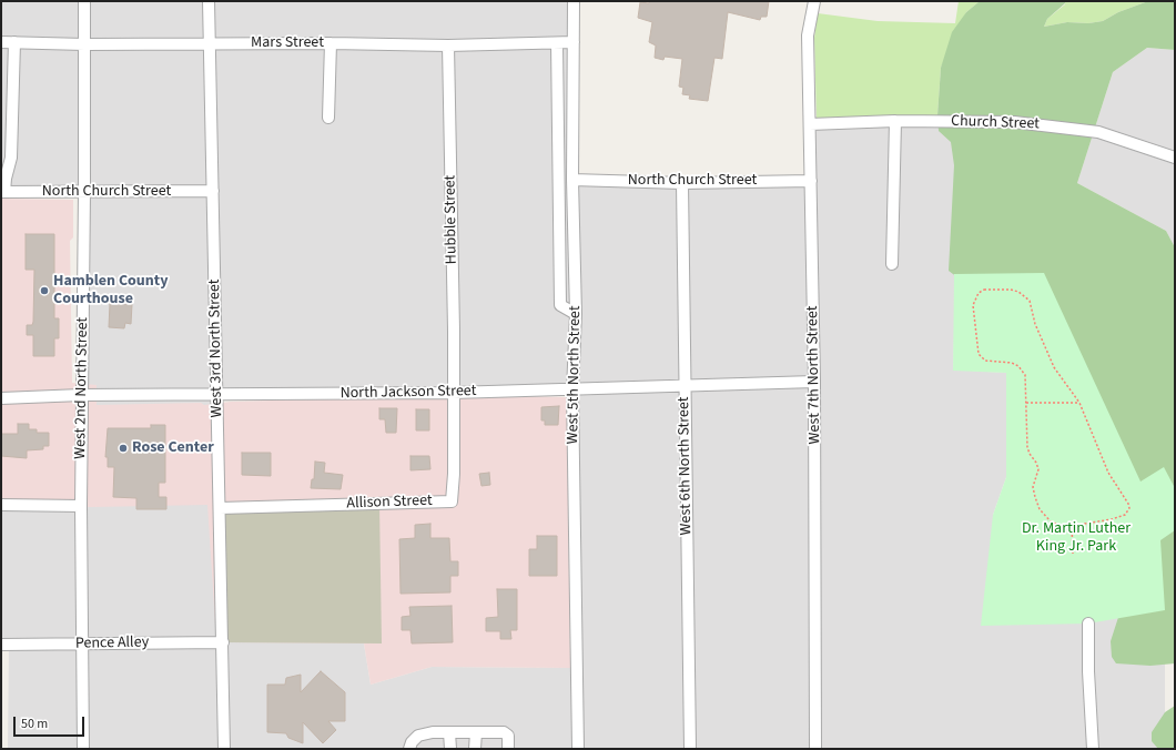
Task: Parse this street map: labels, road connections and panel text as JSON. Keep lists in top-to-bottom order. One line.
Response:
{"streets":{"street":["Mars Street","Church Street","North Church Street","Hubble Street","West 3rd North Street","West 5th North Street","West 7th North Street","West 2nd North Street","North Jackson Street","West 6th North Street","Allison Street","Pence Alley"]},"crossings":[["Mars Street","Hubble Street"],["Mars Street","West 3rd North Street"],["Mars Street","West 5th North Street"],["Mars Street","West 2nd North Street"],["Church Street","West 7th North Street"],["North Church Street","West 3rd North Street"],["North Church Street","West 5th North Street"],["North Church Street","West 7th North Street"],["North Church Street","West 2nd North Street"],["North Church Street","West 6th North Street"],["Hubble Street","North Jackson Street"],["Hubble Street","Allison Street"],["West 3rd North Street","North Jackson Street"],["West 3rd North Street","Allison Street"],["West 3rd North Street","Pence Alley"],["West 5th North Street","North Jackson Street"],["West 7th North Street","North Jackson Street"],["West 2nd North Street","North Jackson Street"],["West 2nd North Street","Pence Alley"],["North Jackson Street","West 6th North Street"],["North Jackson Street","Allison Street"]],"parks":["Dr. Martin Luther King Jr. Park"],"places":["Hamblen County Courthouse","Rose Center"],"scale_bar":"50 m"}
